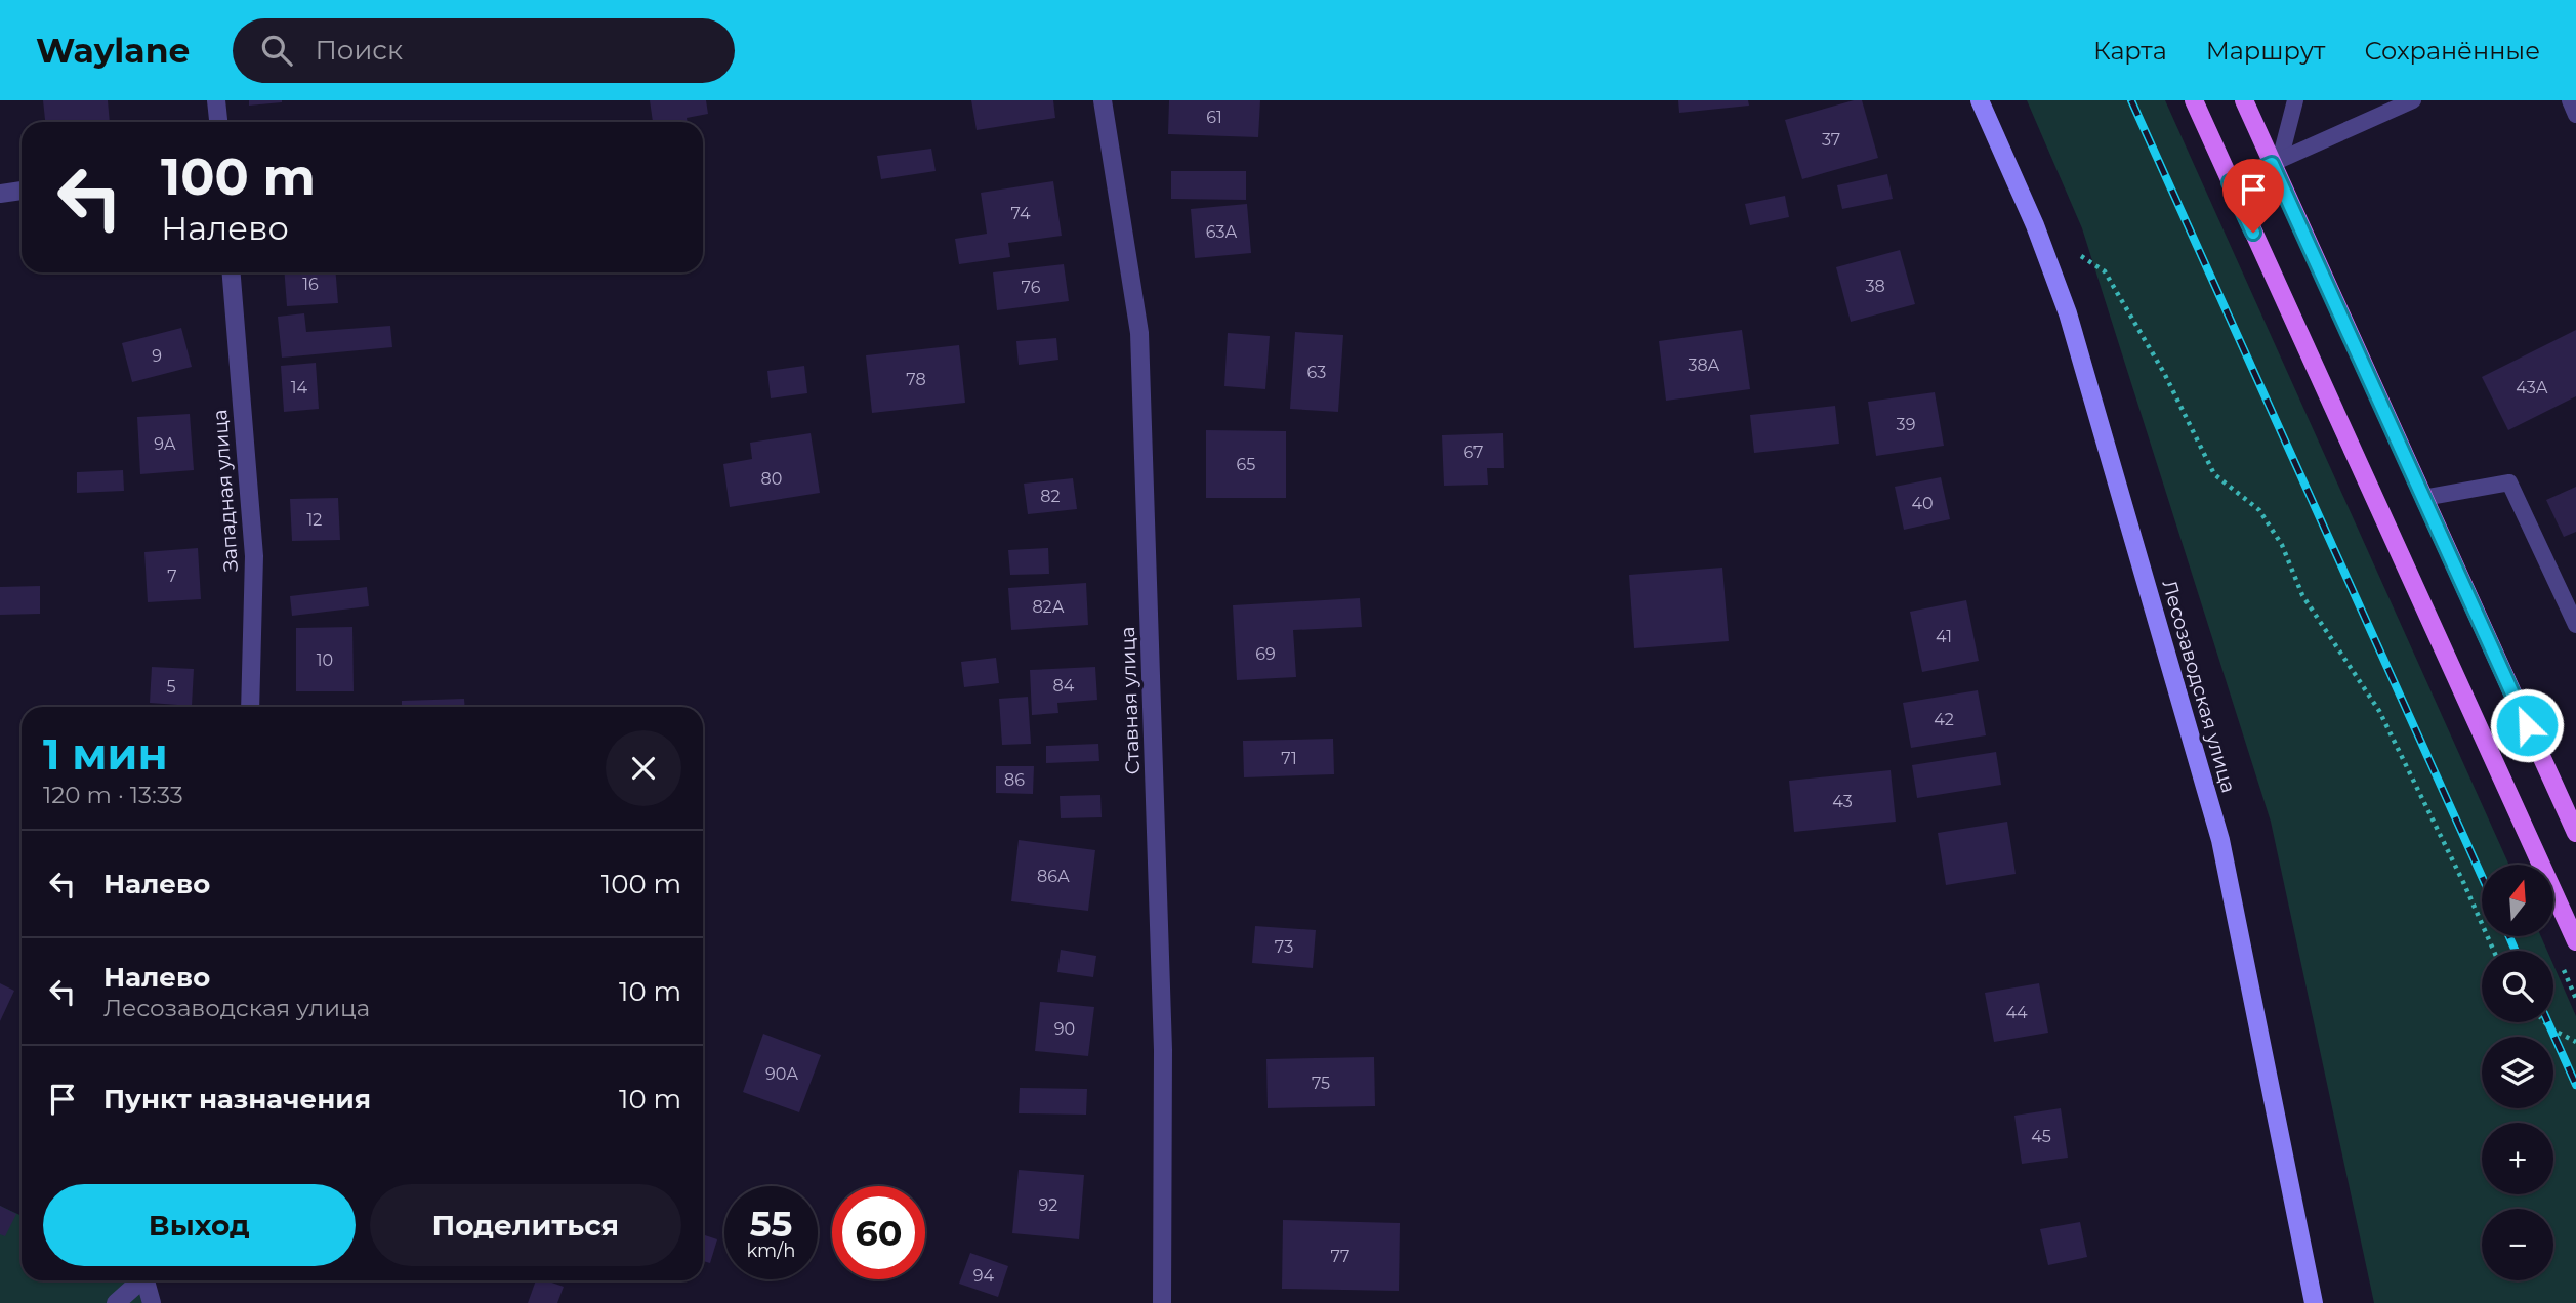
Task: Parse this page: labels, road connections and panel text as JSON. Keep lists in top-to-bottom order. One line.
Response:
{"streets":{"street":["Западная улица","Лесозаводская улица","Ставная улица"]},"house_numbers":["61","37","74","63А","16","38","76","9","38А","63","78","14","43А","39","9А","67","65","80","82","40","12","7","82А","41","69","10","84","5","42","71","86","43","86А","73","44","90","90А","75","45","92","77","94"],"north":"top","page":{"header":"Waylane","search":"Поиск","nav":["Карта","Маршрут","Сохранённые"],"turn":["100 m","Налево"],"heading":["1 мин","120 m · 13:33"],"list":[{"name":"Налево","value":"100 m"},{"name":"Налево","note":"Лесозаводская улица","value":"10 m"},{"name":"Пункт назначения","value":"10 m"}],"map_buttons":["+","−"],"buttons":["Выход","Поделиться"],"speed":"55 km/h","limit":"60"}}
